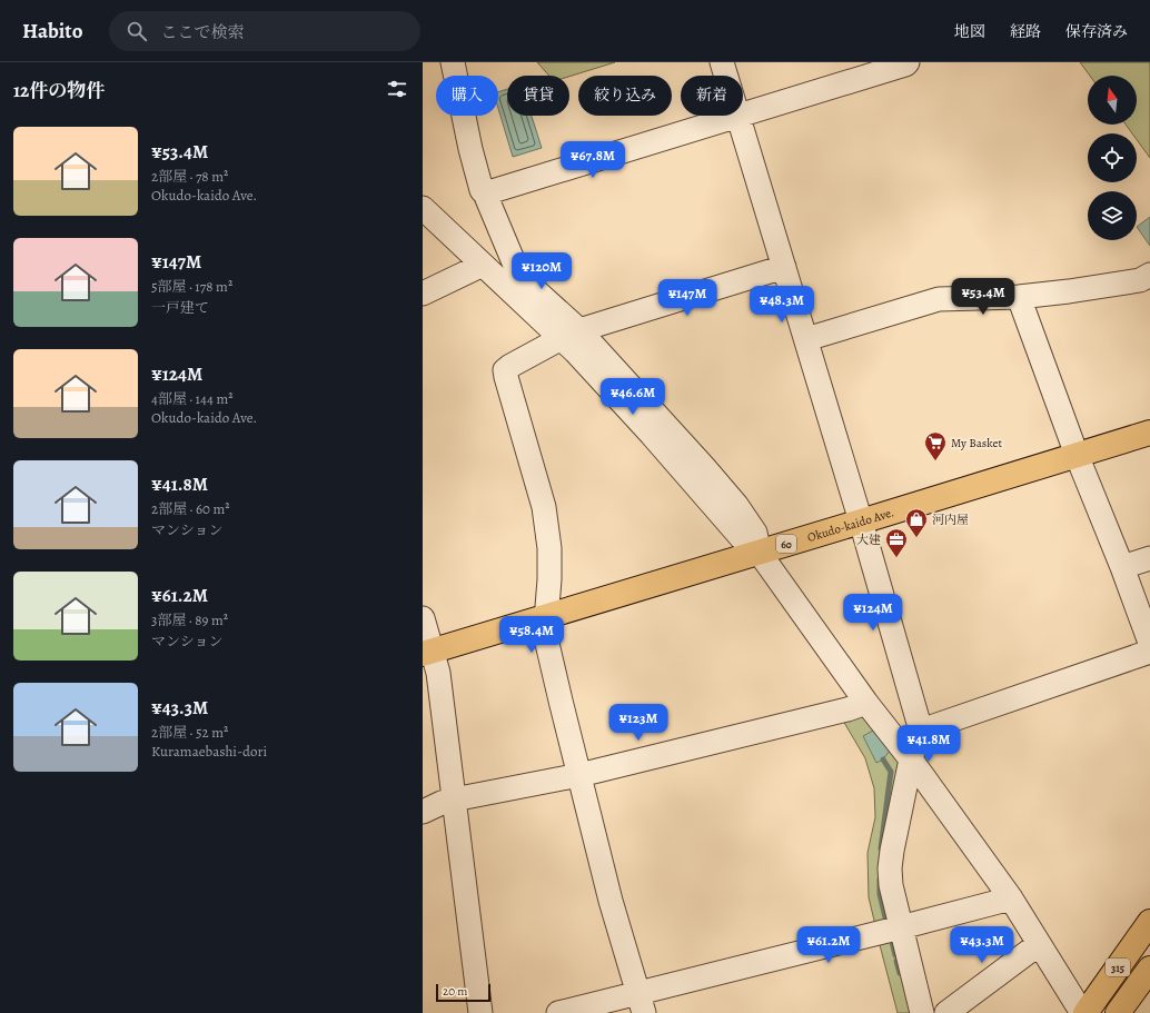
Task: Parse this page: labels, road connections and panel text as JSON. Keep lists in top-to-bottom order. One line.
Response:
{"streets":{"main road":["Okudo-kaido Ave.","60","315"]},"places":{"supermarket":["My Basket"],"shop":["河内屋"],"office":["大建"]},"scale_bar":"20 m","north":"top","page":{"header":"Habito","search":"ここで検索","nav":["地図","経路","保存済み"],"heading":"12件の物件","chip":["購入","賃貸","絞り込み","新着"],"list":[{"name":"¥53.4M","note":"2部屋 · 78 m² · Okudo-kaido Ave."},{"name":"¥147M","note":"5部屋 · 178 m² · 一戸建て"},{"name":"¥124M","note":"4部屋 · 144 m² · Okudo-kaido Ave."},{"name":"¥41.8M","note":"2部屋 · 60 m² · マンション"},{"name":"¥61.2M","note":"3部屋 · 89 m² · マンション"},{"name":"¥43.3M","note":"2部屋 · 52 m² · Kuramaebashi-dori"}],"price":["¥67.8M","¥120M","¥53.4M","¥147M","¥48.3M","¥46.6M","¥124M","¥58.4M","¥123M","¥41.8M","¥61.2M","¥43.3M"],"scale":"20 m"}}
